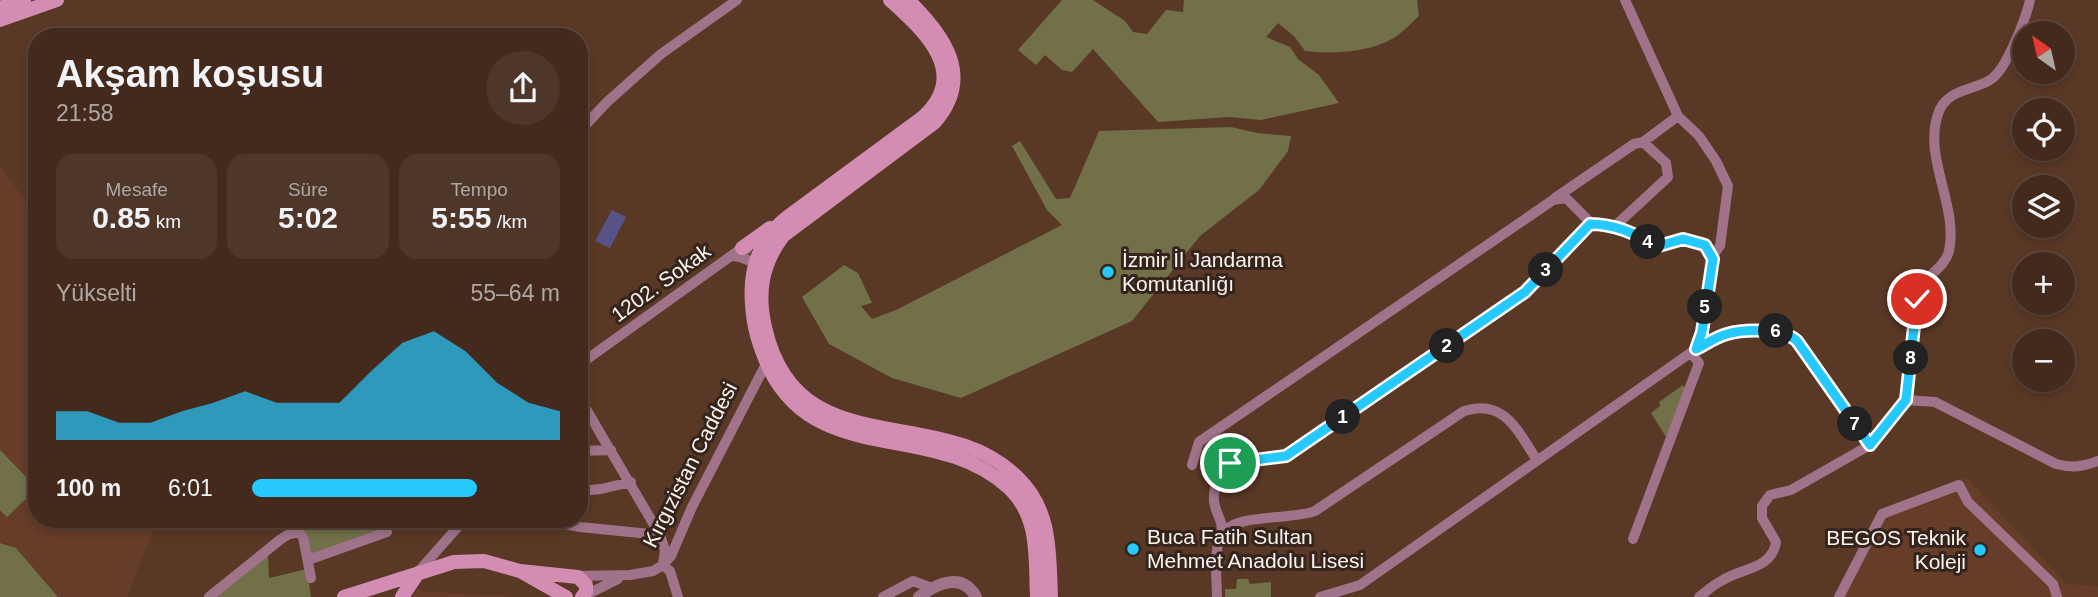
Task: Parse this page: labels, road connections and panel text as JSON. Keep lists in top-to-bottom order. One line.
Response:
{"streets":{"main road":["Kırgızistan Caddesi"],"street":["1202. Sokak"]},"places":["İzmir İl Jandarma Komutanlığı","Buca Fatih Sultan Mehmet Anadolu Lisesi","BEGOS Teknik Koleji"],"north":"top left","page":{"map_buttons":["+","−"],"heading":["Akşam koşusu","21:58"],"stats":[["Mesafe","0.85 km"],["Süre","5:02"],["Tempo","5:55 /km"]],"pins":["4","3","5","6","2","8","1","7"],"chart":["Yükselti","55–64 m"],"list":[{"name":"100 m","note":"6:01"}]}}
